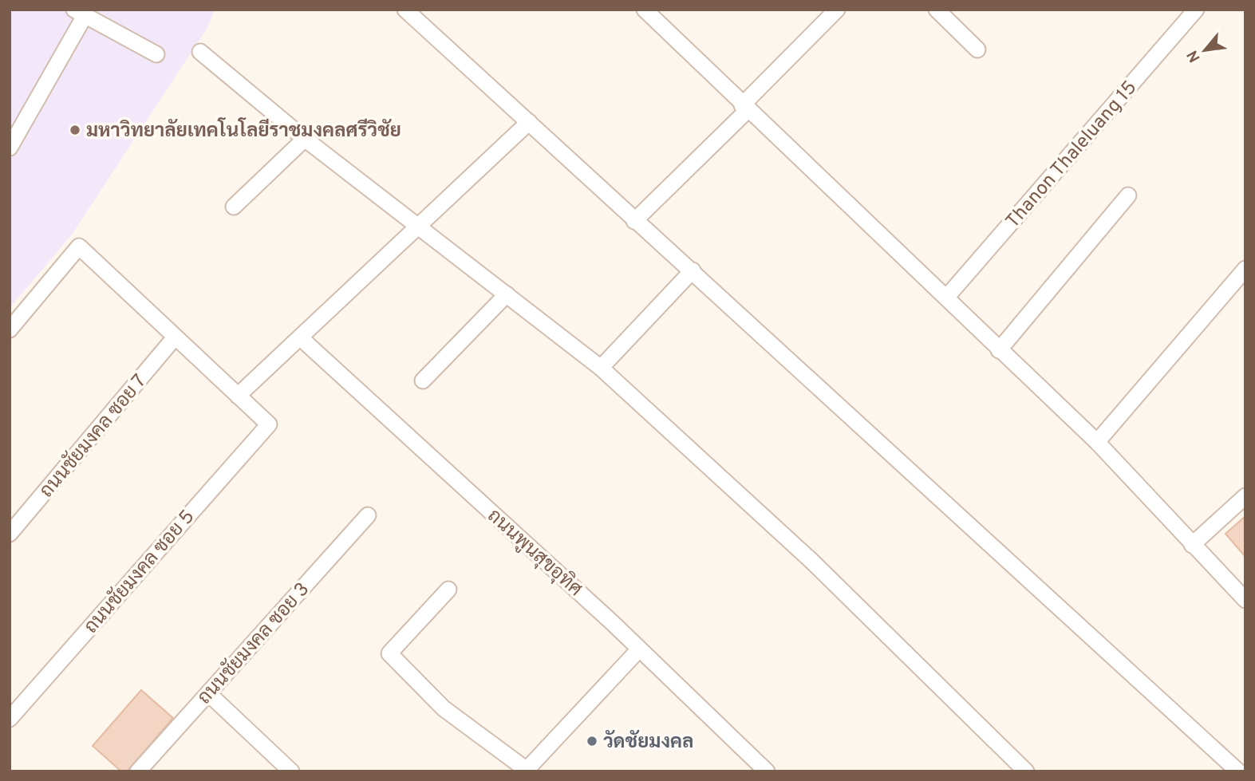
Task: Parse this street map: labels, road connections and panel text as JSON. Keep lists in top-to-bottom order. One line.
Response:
{"streets":{"street":["Thanon Thaleluang 15","ถนนชัยมงคล ซอย 7","ถนนพูนสุขอุทิศ","ถนนชัยมงคล ซอย 5","ถนนชัยมงคล ซอย 3"]},"places":["มหาวิทยาลัยเทคโนโลยีราชมงคลศรีวิชัย","วัดชัยมงคล"],"north":"bottom left"}
